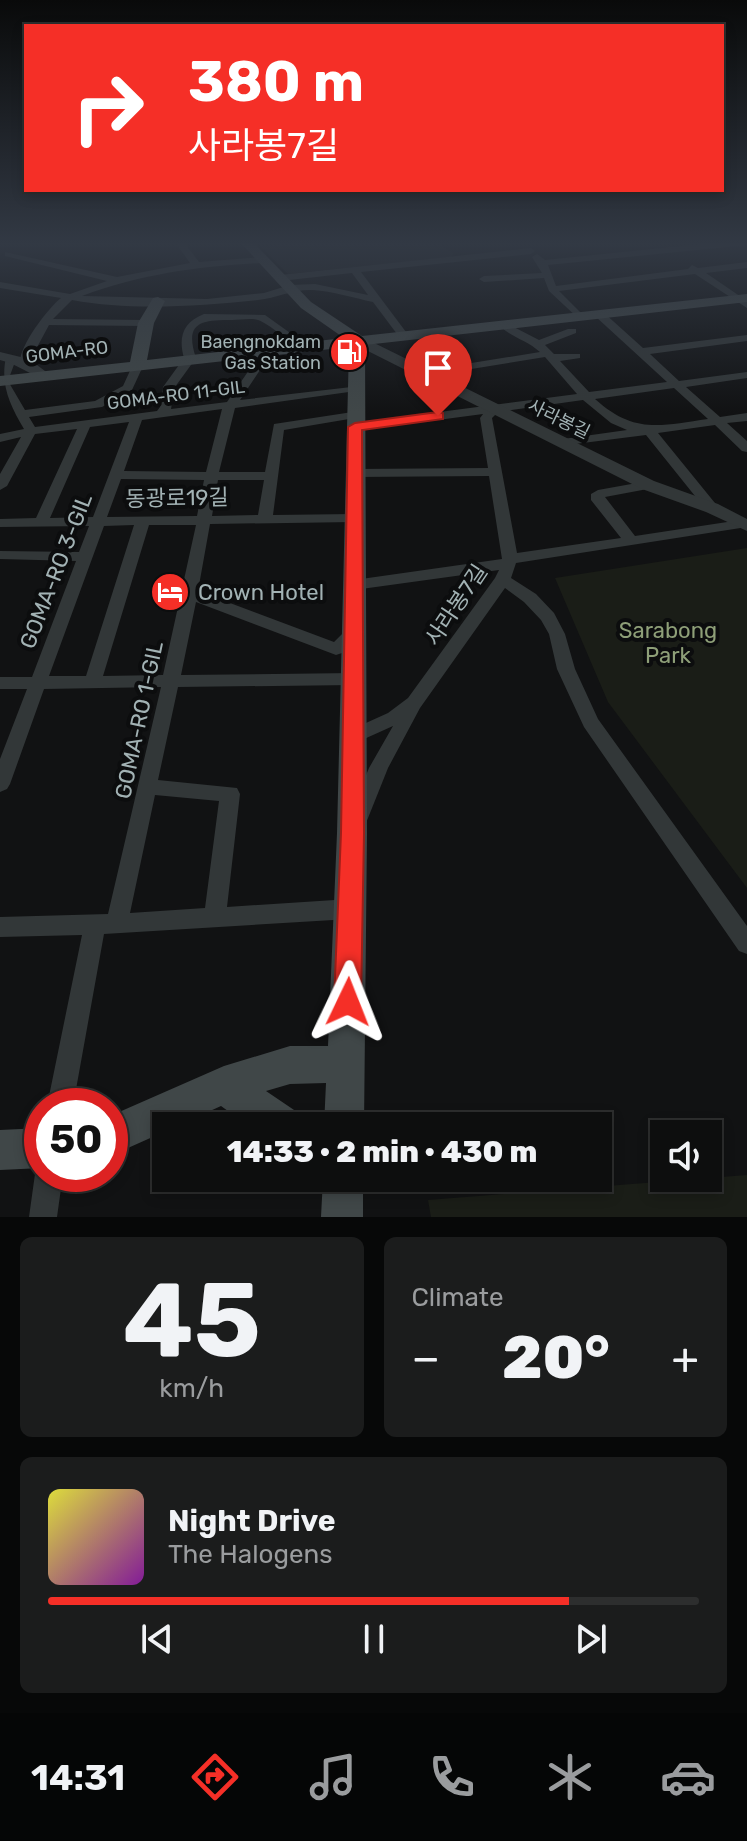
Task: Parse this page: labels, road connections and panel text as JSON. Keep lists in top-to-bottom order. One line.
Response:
{"streets":{"main road":["GOMA-RO"],"street":["GOMA-RO 11-GIL","사라봉길","동광로19길","GOMA-RO 3-GIL","사라봉7길","GOMA-RO 1-GIL"]},"crossings":[["GOMA-RO","사라봉길"],["GOMA-RO","GOMA-RO 1-GIL"],["GOMA-RO 11-GIL","GOMA-RO 3-GIL"],["GOMA-RO 11-GIL","GOMA-RO 1-GIL"],["사라봉길","사라봉7길"],["동광로19길","GOMA-RO 3-GIL"],["동광로19길","GOMA-RO 1-GIL"]],"parks":["Sarabong Park"],"places":{"fuel station":["Baengnokdam Gas Station"],"hotel":["Crown Hotel"]},"page":{"turn":["380 m","사라봉7길"],"limit":"50","trip":"14:33 · 2 min · 430 m","tile":[["45","km/h"],"Climate"],"heat":["−","20°","+"],"song":["Night Drive","The Halogens"],"tabs":"14:31"}}
